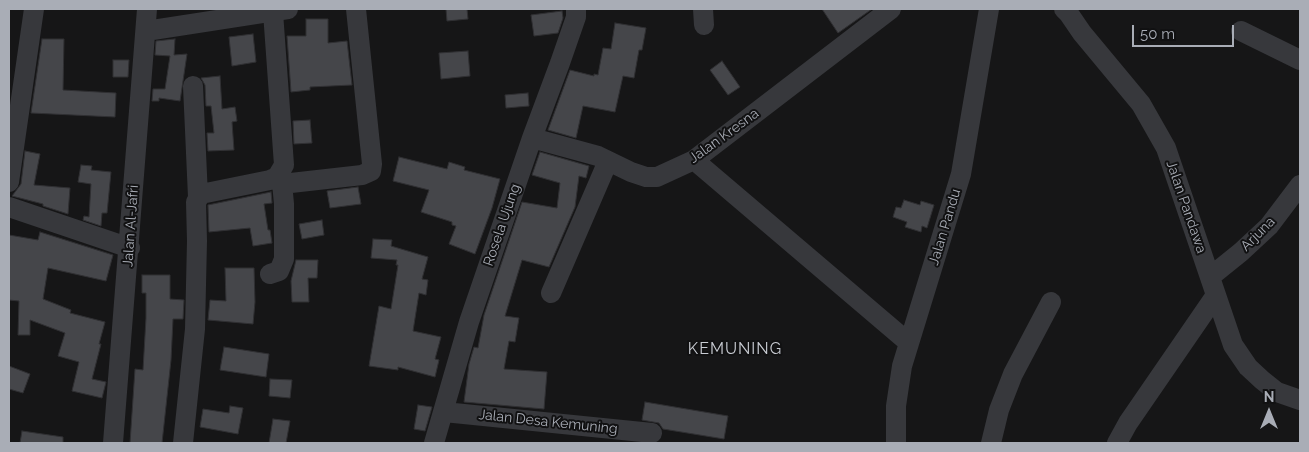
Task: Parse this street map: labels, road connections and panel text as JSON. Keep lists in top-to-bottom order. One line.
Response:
{"streets":{"street":["Jalan Kresna","Jalan Pandawa","Rosela Ujung","Jalan Al-Jafri","Jalan Pandu","Arjuna","Jalan Desa Kemuning"]},"crossings":[["Jalan Kresna","Rosela Ujung"],["Jalan Pandawa","Arjuna"],["Rosela Ujung","Jalan Desa Kemuning"]],"districts":["KEMUNING"],"scale_bar":"50 m","north":"top"}
